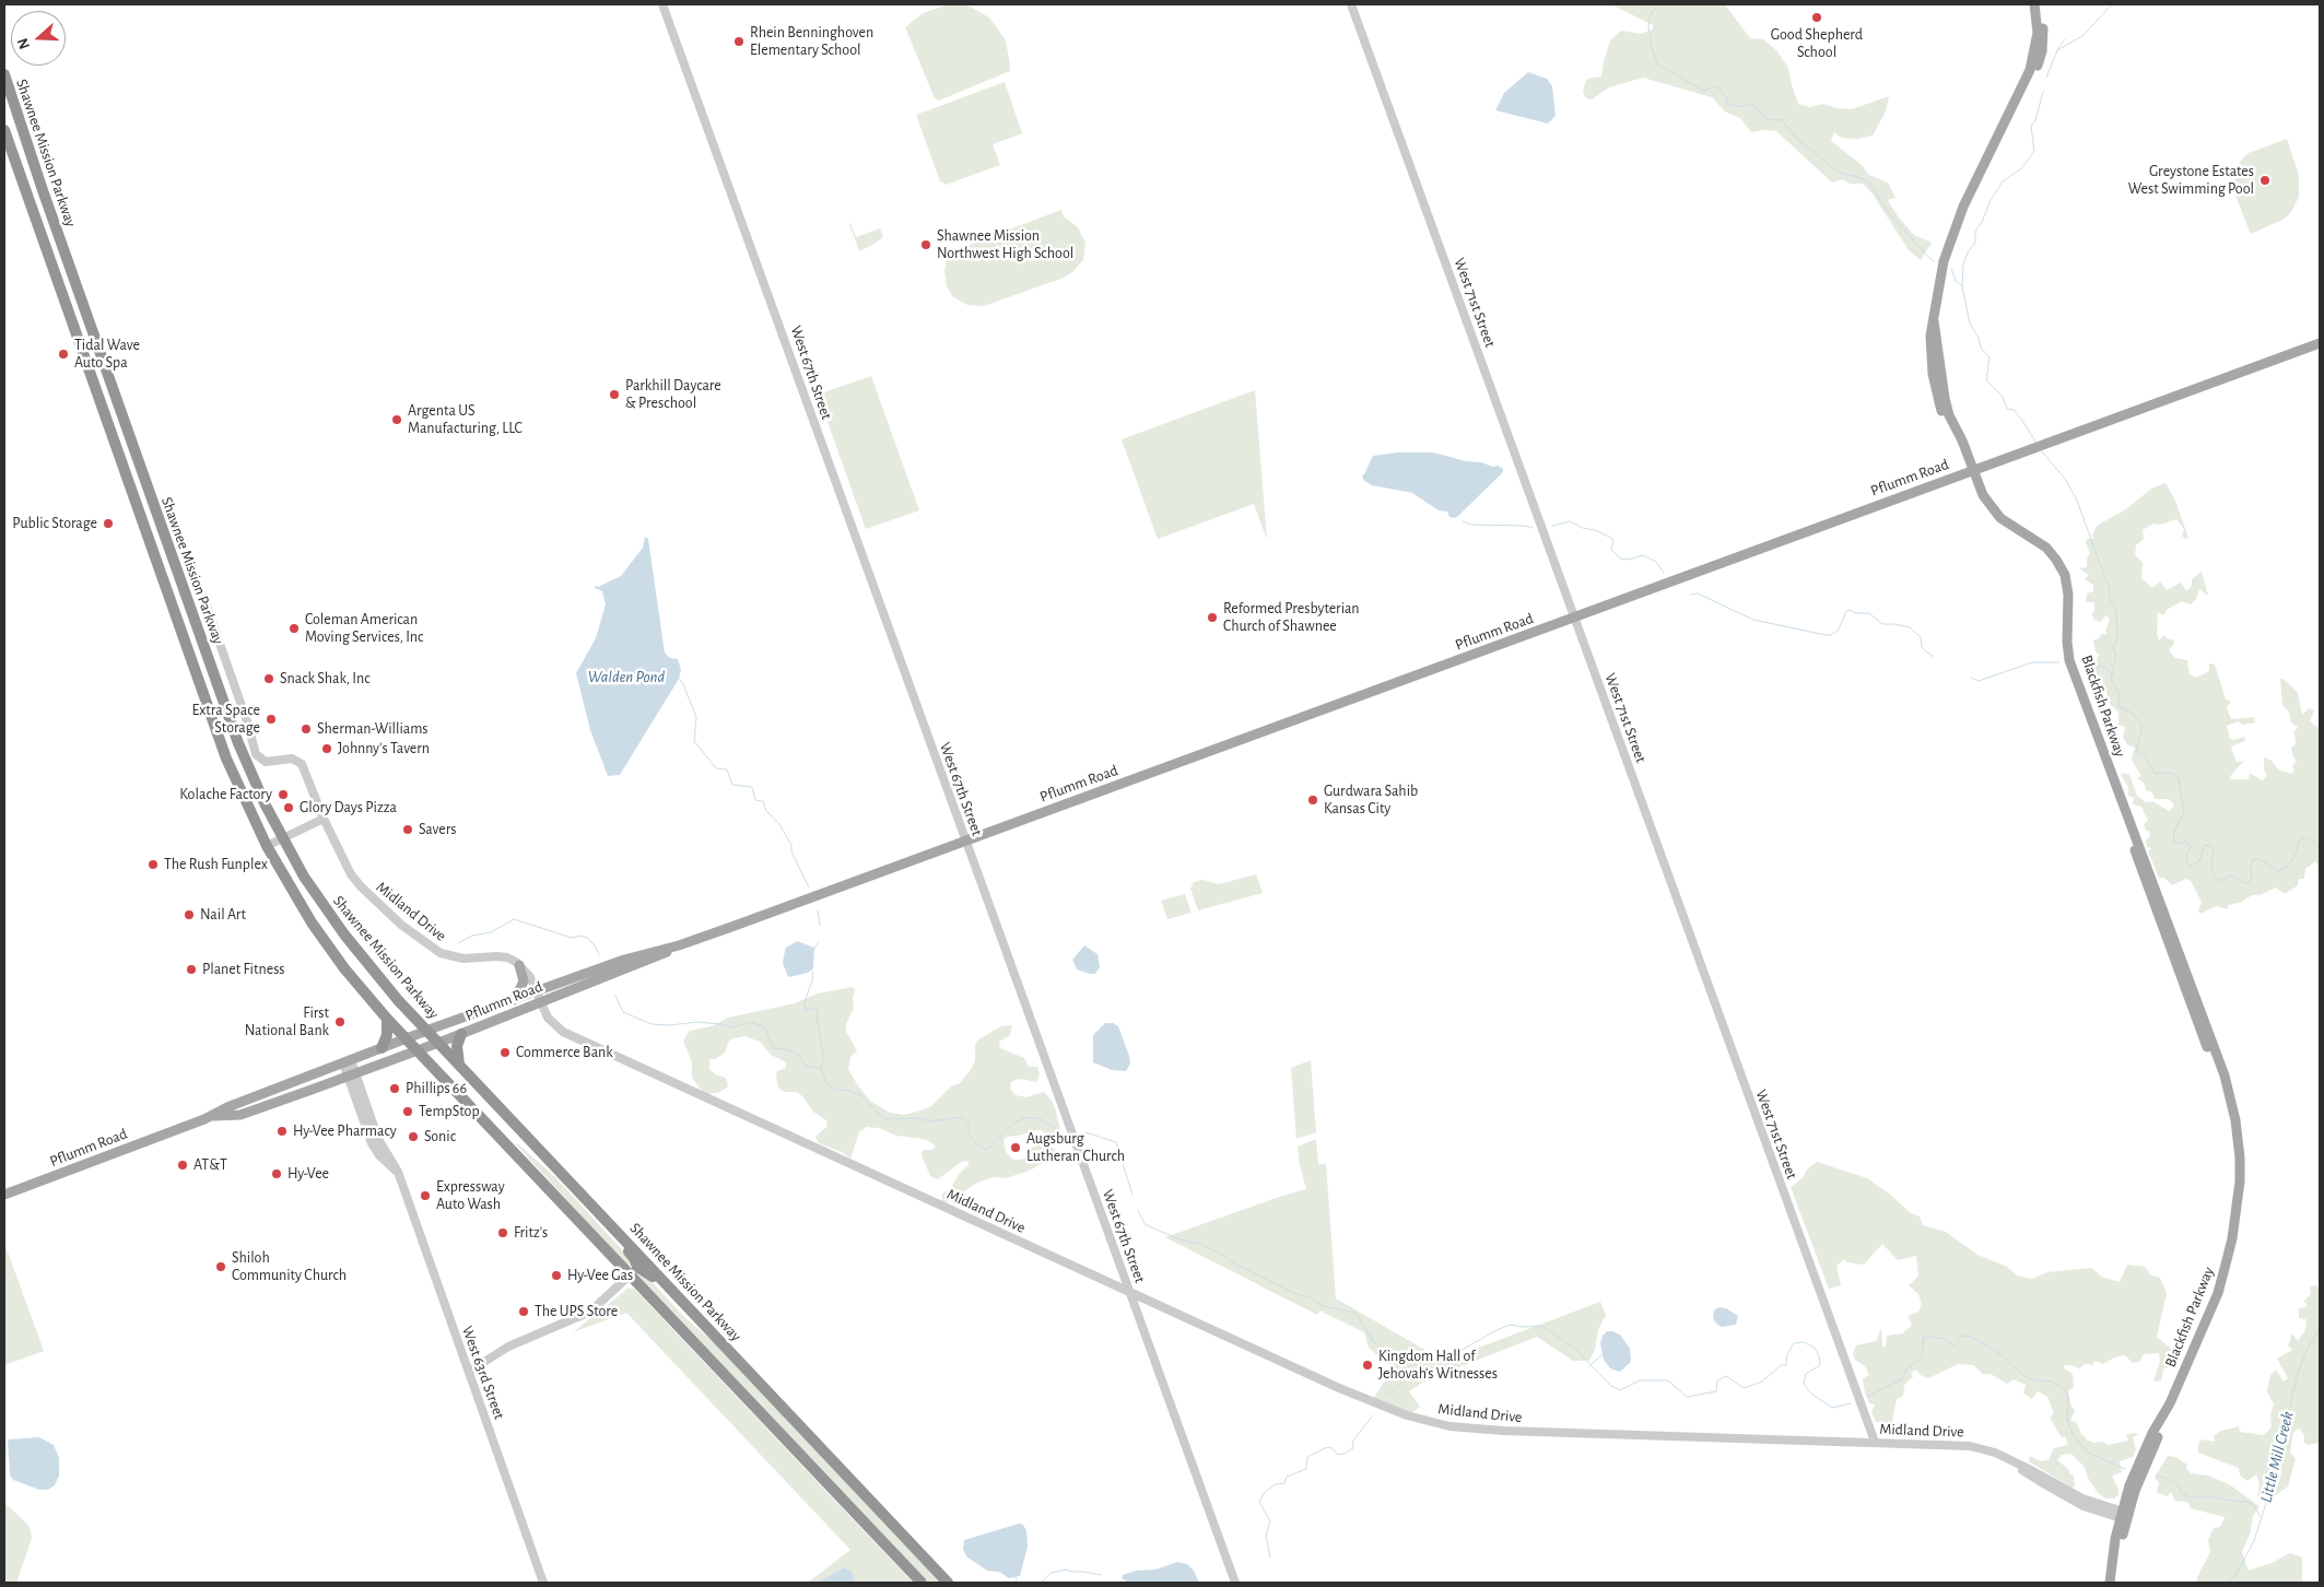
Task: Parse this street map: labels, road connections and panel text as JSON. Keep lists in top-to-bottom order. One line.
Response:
{"streets":{"highway":["Shawnee Mission Parkway"],"main road":["Pflumm Road","Blackfish Parkway"],"street":["West 71st Street","West 67th Street","Midland Drive","West 63rd Street"]},"crossings":[["Shawnee Mission Parkway","Pflumm Road"],["West 71st Street","Pflumm Road"],["West 71st Street","Midland Drive"],["West 67th Street","Pflumm Road"],["West 67th Street","Midland Drive"],["Pflumm Road","Blackfish Parkway"],["Pflumm Road","Midland Drive"],["Pflumm Road","West 63rd Street"],["Blackfish Parkway","Midland Drive"]],"water":["Walden Pond","Little Mill Creek"],"places":["Good Shepherd School","Rhein Benninghoven Elementary School","Greystone Estates West Swimming Pool","Shawnee Mission Northwest High School","Tidal Wave Auto Spa","Parkhill Daycare & Preschool","Argenta US Manufacturing, LLC","Public Storage","Reformed Presbyterian Church of Shawnee","Coleman American Moving Services, Inc","Snack Shak, Inc","Extra Space Storage","Sherman-Williams","Johnny's Tavern","Kolache Factory","Gurdwara Sahib Kansas City","Glory Days Pizza","Savers","The Rush Funplex","Nail Art","Planet Fitness","First National Bank","Commerce Bank","Phillips 66","TempStop","Hy-Vee Pharmacy","Sonic","Augsburg Lutheran Church","AT&T","Hy-Vee","Expressway Auto Wash","Fritz's","Shiloh Community Church","Hy-Vee Gas","The UPS Store","Kingdom Hall of Jehovah's Witnesses"],"north":"left"}
